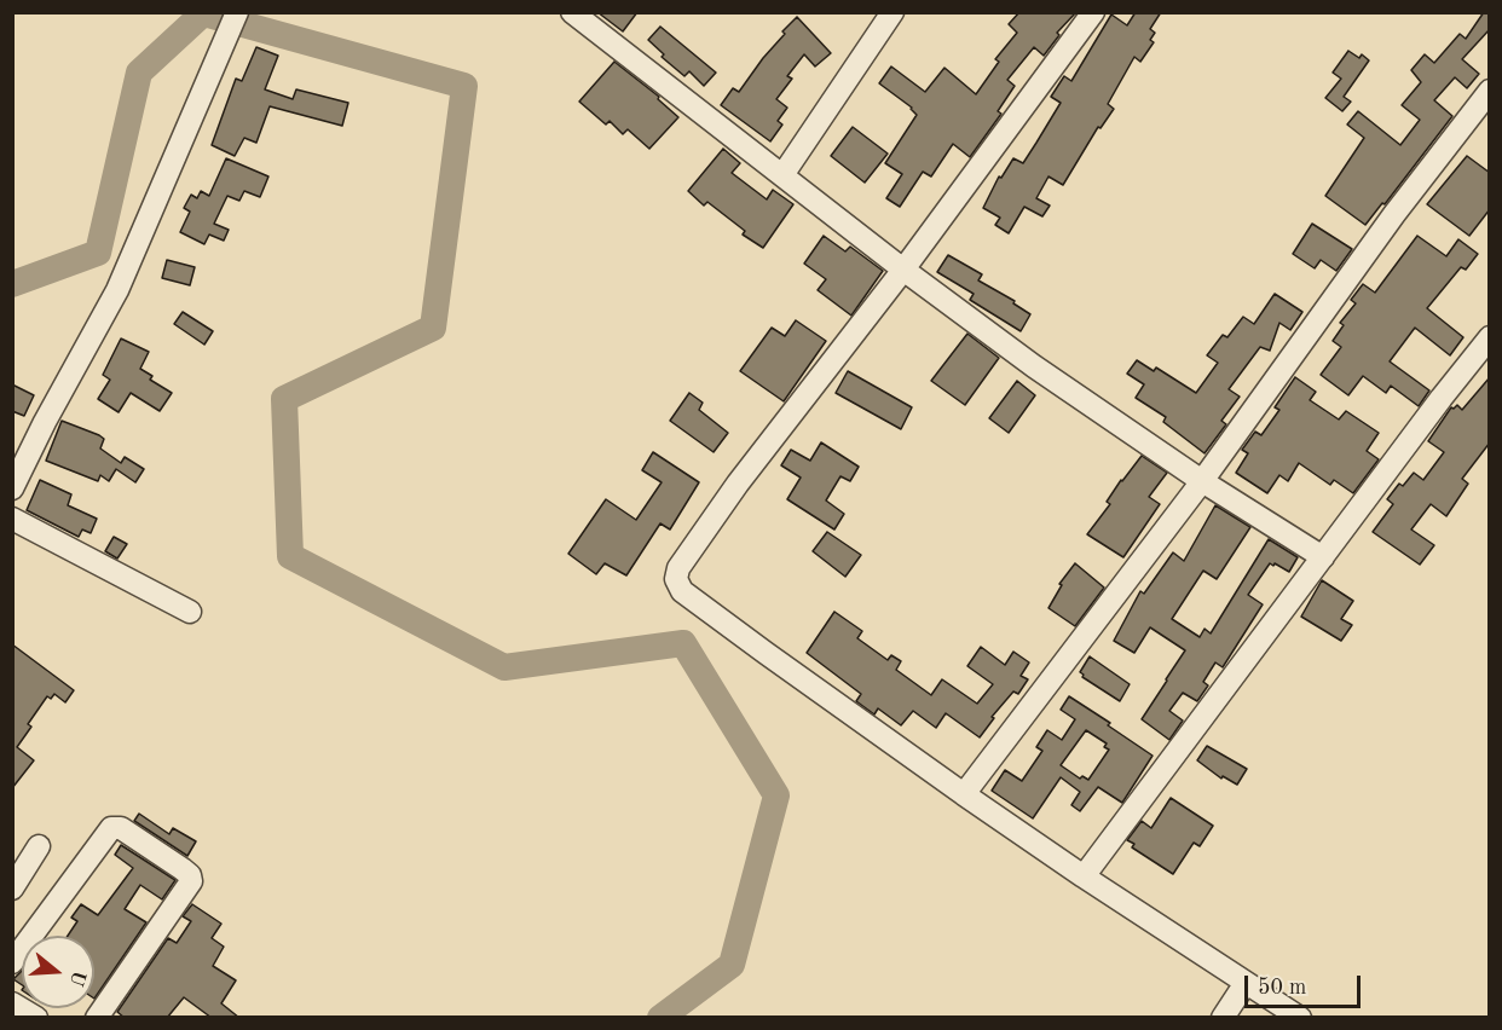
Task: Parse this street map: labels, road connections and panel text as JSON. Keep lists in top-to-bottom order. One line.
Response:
{"scale_bar":"50 m","north":"right"}
